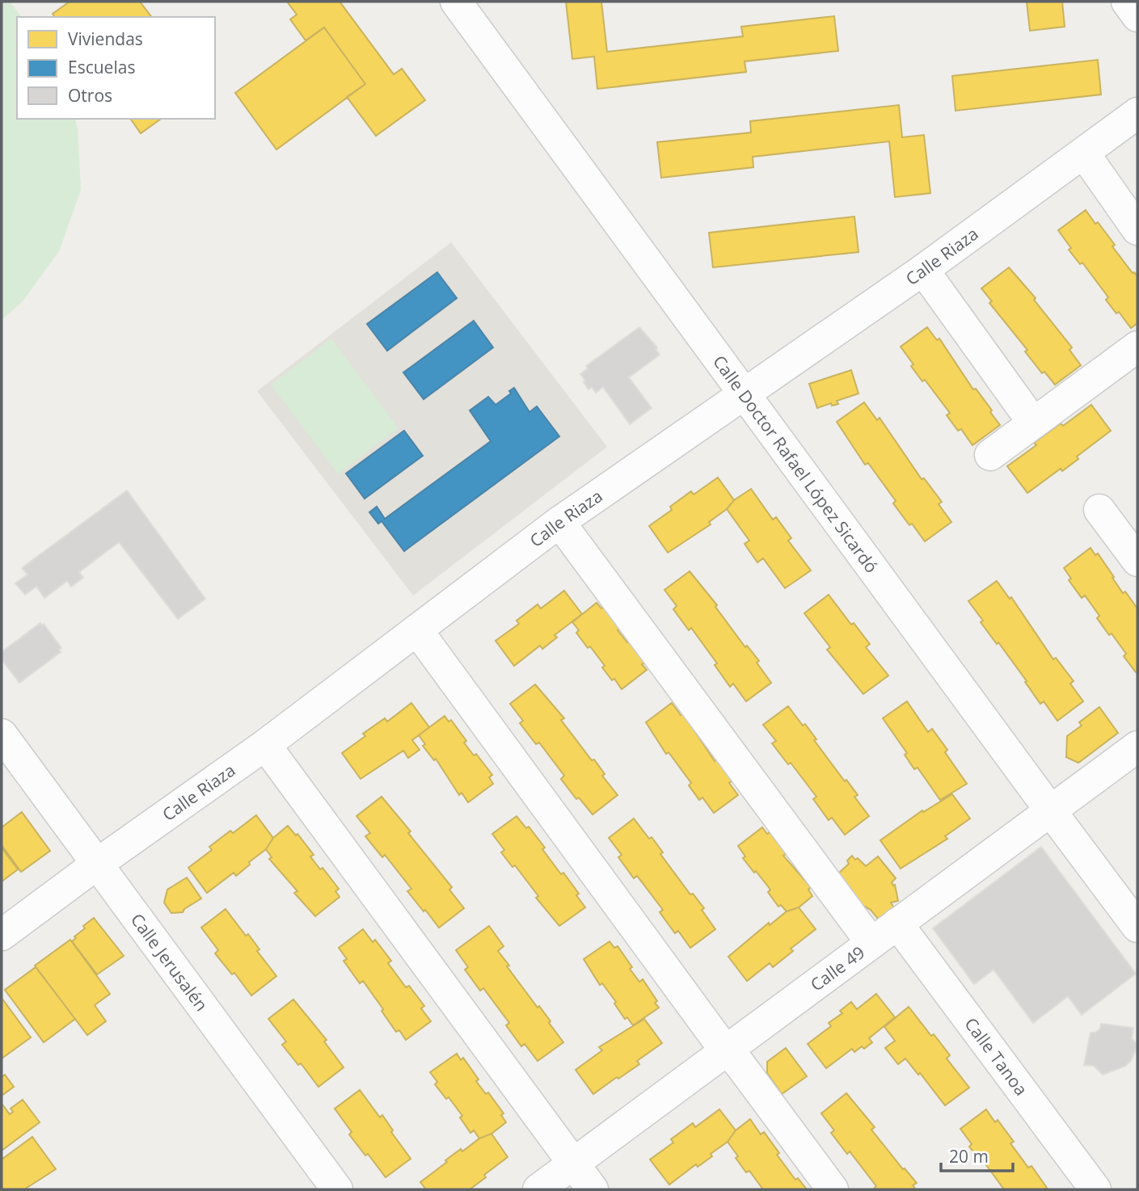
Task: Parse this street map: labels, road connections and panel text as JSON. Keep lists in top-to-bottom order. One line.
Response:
{"streets":{"street":["Calle Riaza","Calle Doctor Rafael López Sicardó","Calle Jerusalén","Calle 49","Calle Tanoa"]},"crossings":[["Calle Riaza","Calle Doctor Rafael López Sicardó"],["Calle Riaza","Calle Jerusalén"],["Calle Doctor Rafael López Sicardó","Calle 49"],["Calle 49","Calle Tanoa"]],"legend":["Viviendas","Escuelas","Otros"],"scale_bar":"20 m"}
